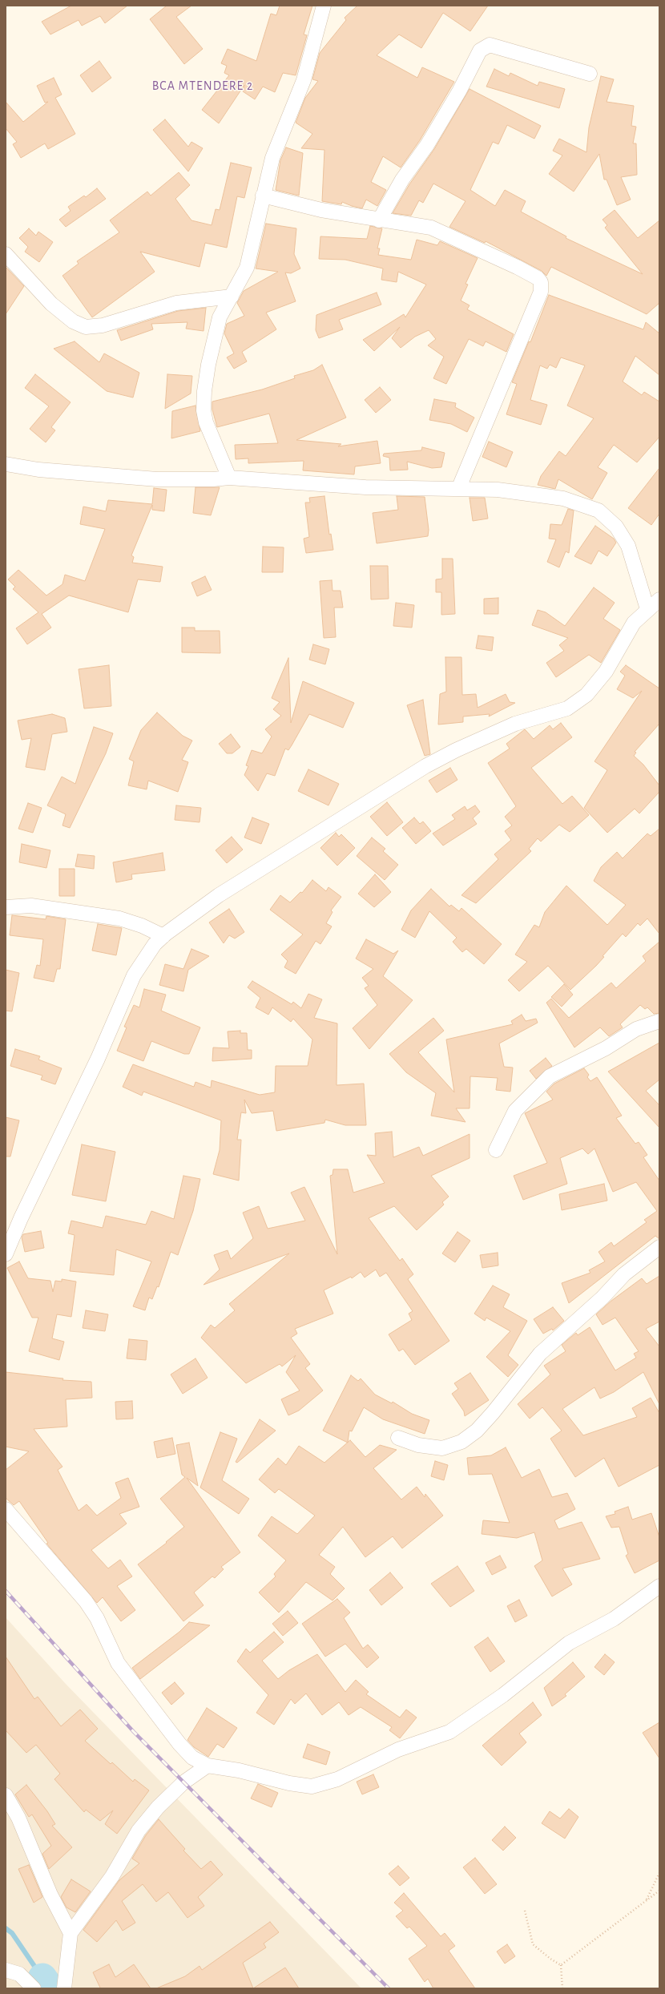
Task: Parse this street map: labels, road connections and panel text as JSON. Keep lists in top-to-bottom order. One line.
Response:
{"districts":["BCA MTENDERE 2"]}
